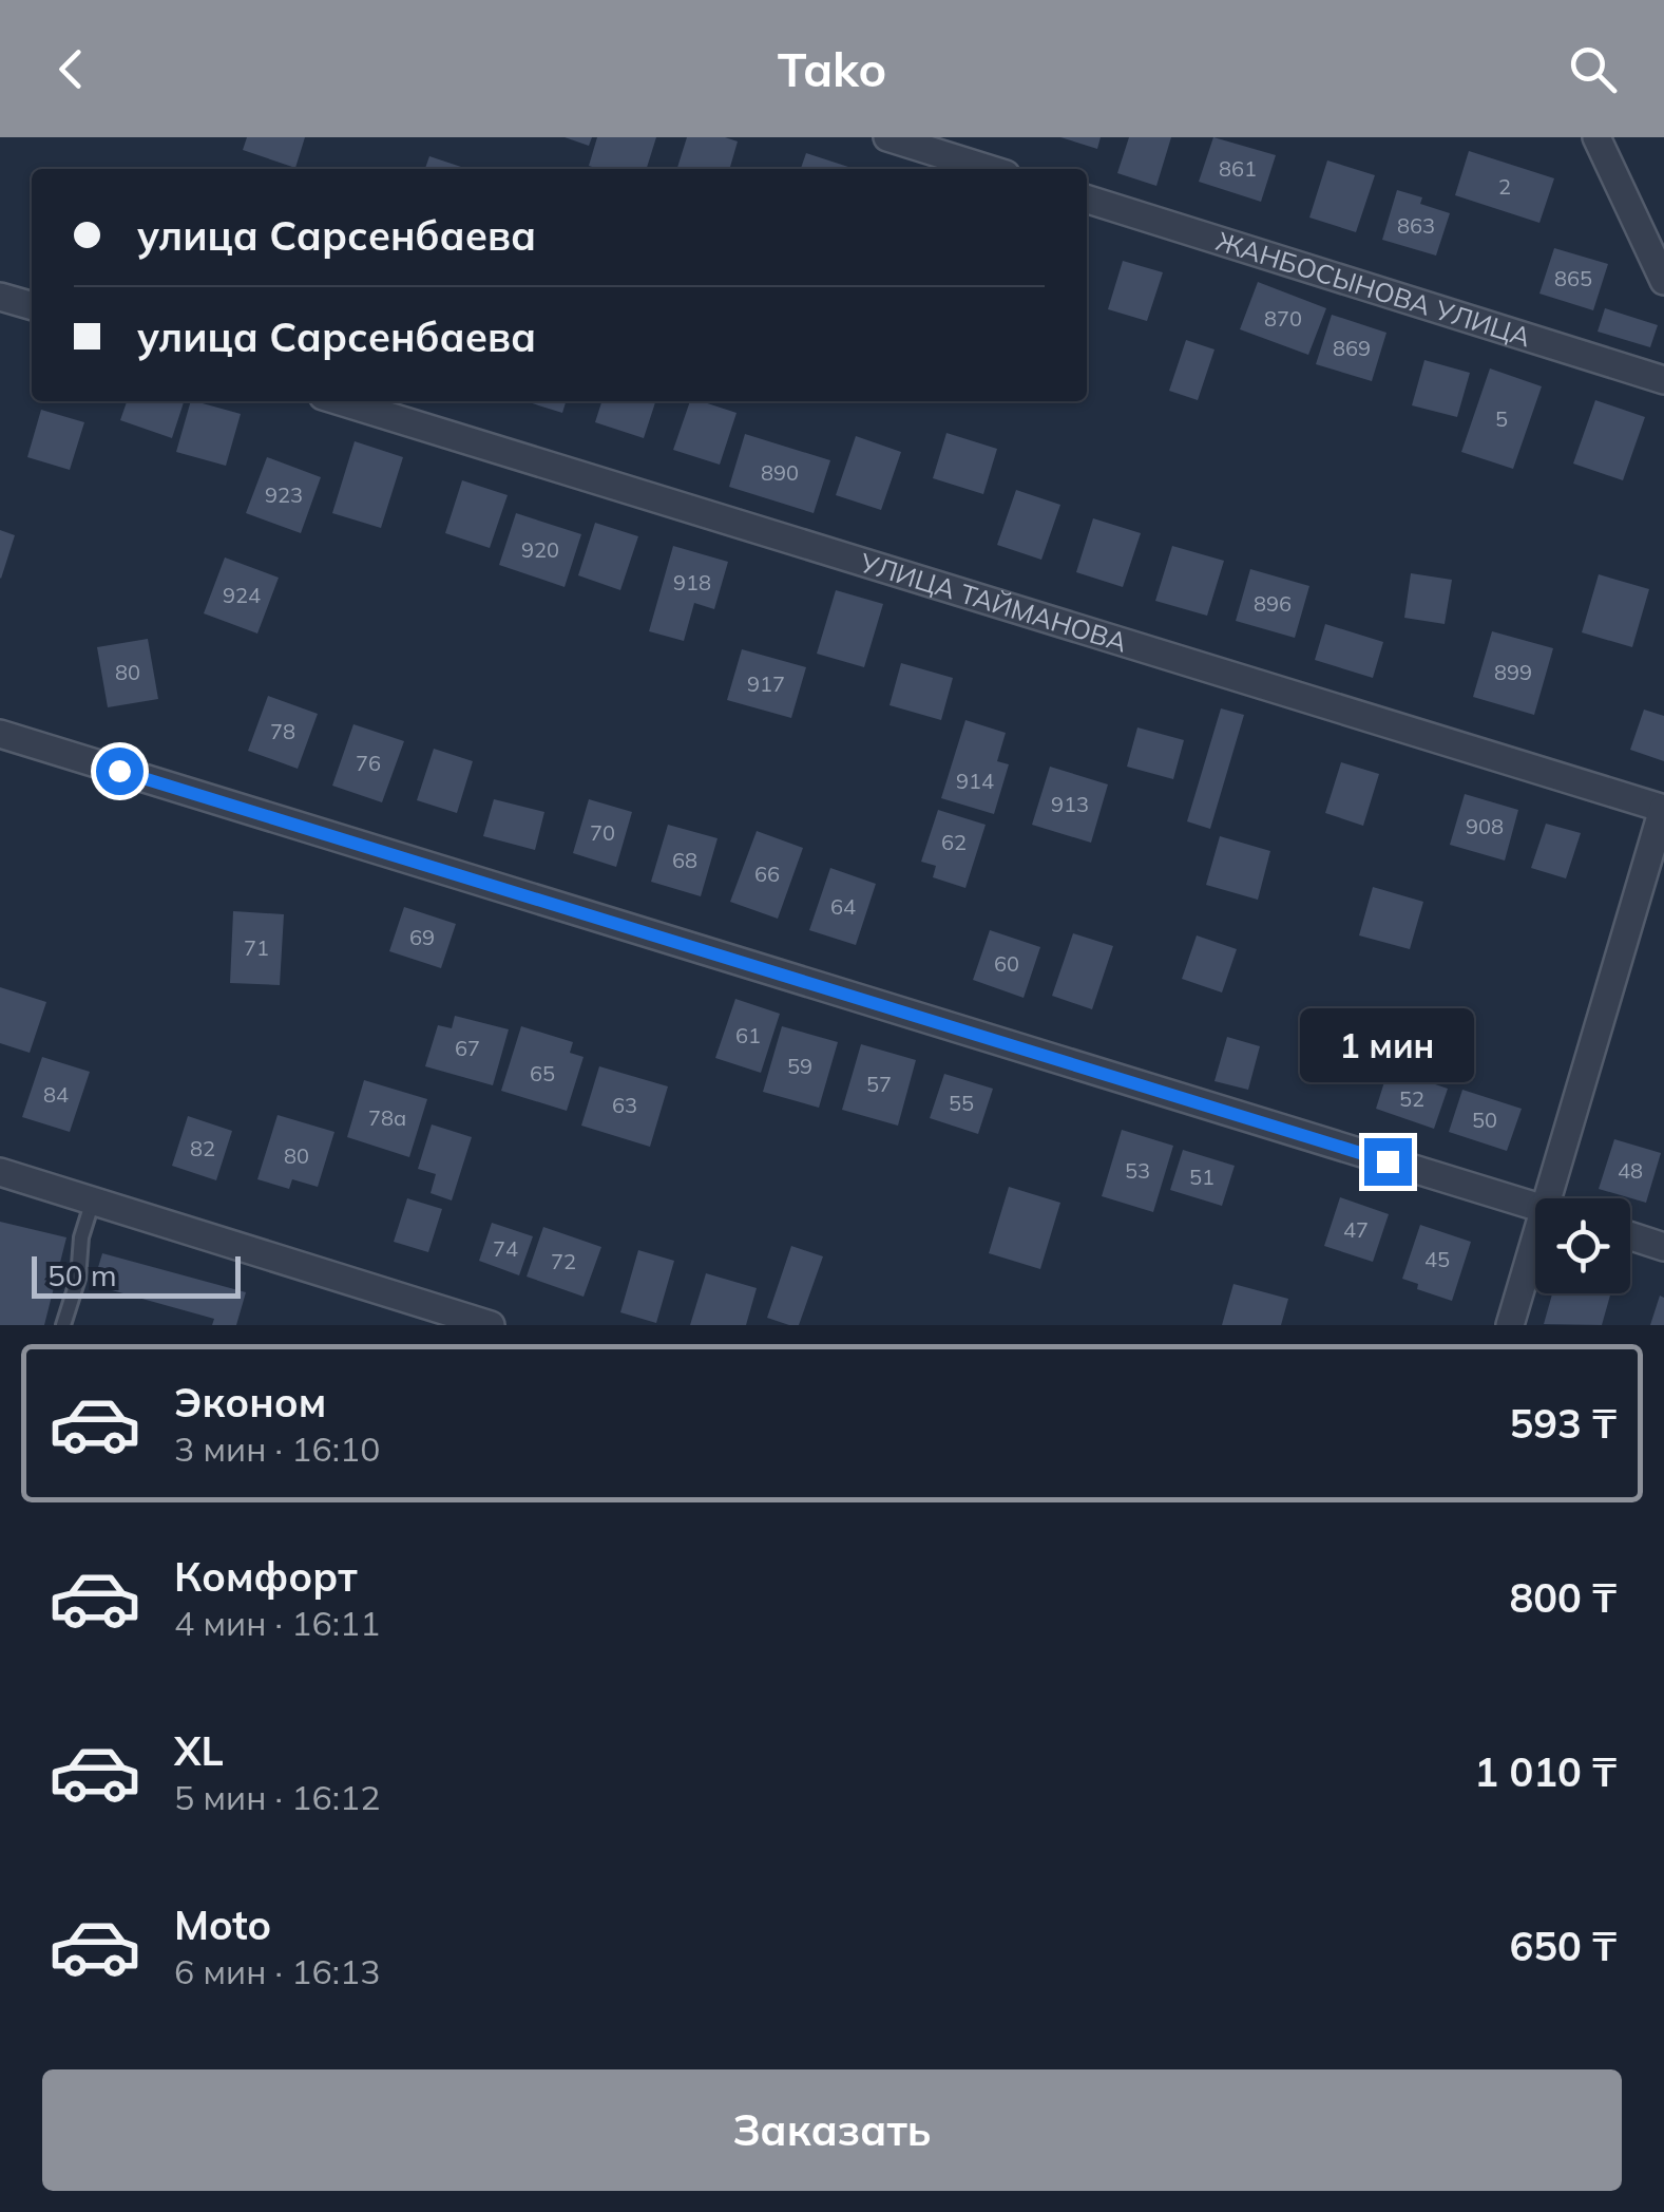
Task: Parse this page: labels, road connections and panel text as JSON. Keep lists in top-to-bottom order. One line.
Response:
{"streets":{"street":["ЖАНБОСЫНОВА УЛИЦА","УЛИЦА ТАЙМАНОВА"]},"house_numbers":["861","2","863","865","870","869","5","890","923","920","918","924","896","80","899","917","78","76","914","913","908","70","62","68","66","64","69","71","60","61","67","59","65","57","84","52","55","63","78а","50","82","80","53","48","51","47","74","45","72"],"scale_bar":"50 m","page":{"header":"Tako","banner":["улица Сарсенбаева","улица Сарсенбаева"],"bubble":"1 мин","scale":"50 m","list":[{"name":"Эконом","note":"3 мин · 16:10","value":"593 ₸"},{"name":"Комфорт","note":"4 мин · 16:11","value":"800 ₸"},{"name":"XL","note":"5 мин · 16:12","value":"1 010 ₸"},{"name":"Moto","note":"6 мин · 16:13","value":"650 ₸"}],"buttons":"Заказать"}}
